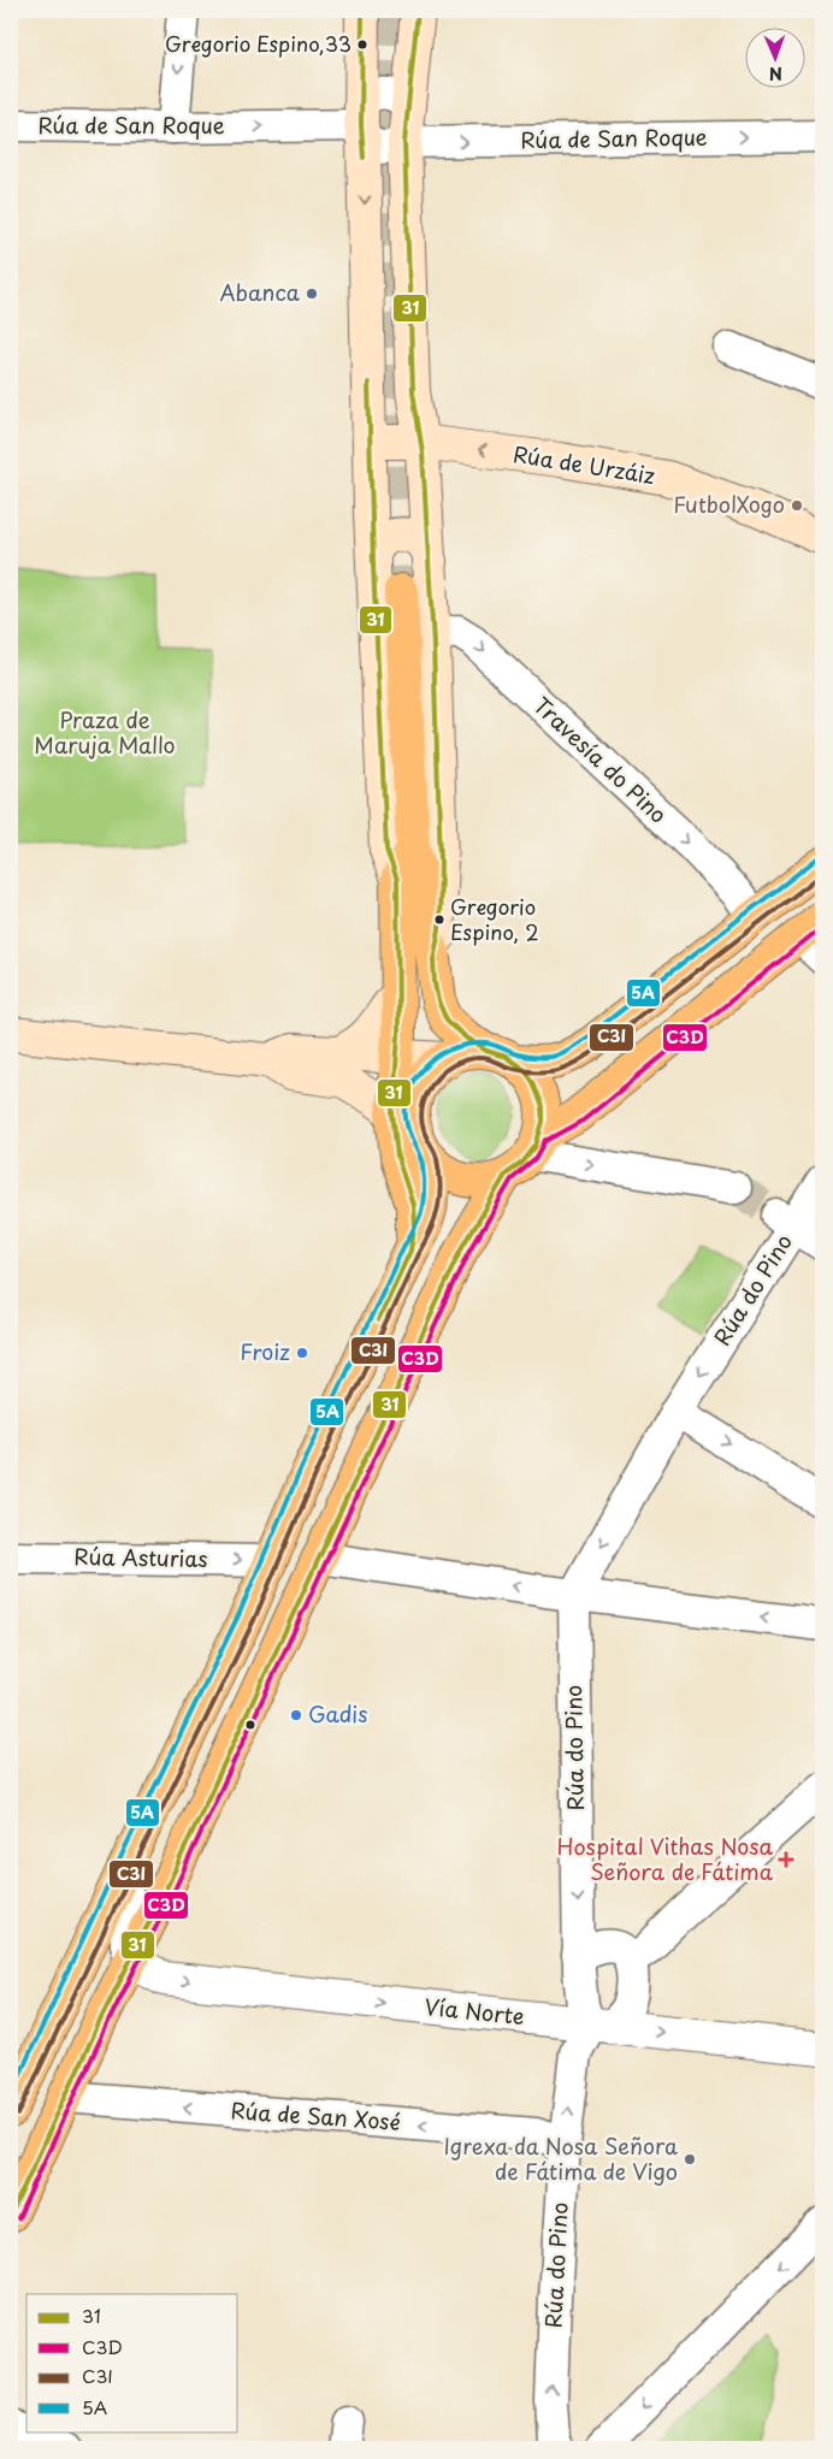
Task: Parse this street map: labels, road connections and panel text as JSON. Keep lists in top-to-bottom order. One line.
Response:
{"streets":{"main road":["Rúa de Urzáiz"],"street":["Rúa de San Roque","Travesía do Pino","Rúa do Pino","Rúa Asturias","Vía Norte","Rúa de San Xosé"]},"crossings":[["Rúa do Pino","Vía Norte"],["Rúa do Pino","Rúa de San Xosé"]],"one_way":["Rúa de San Roque","Rúa de Urzáiz","Travesía do Pino","Rúa Asturias","Vía Norte","Rúa de San Xosé"],"parks":["Praza de Maruja Mallo"],"places":{"other":["Gregorio Espino,33","Abanca","FutbolXogo","Gregorio Espino, 2","Froiz","Gadis","Igrexa da Nosa Señora de Fátima de Vigo"],"health":["Hospital Vithas Nosa Señora de Fátima"]},"lines":["transit line 31","transit line 5A","transit line C3I","transit line C3D"],"legend":["31","C3D","C3I","5A"],"north":"bottom"}
